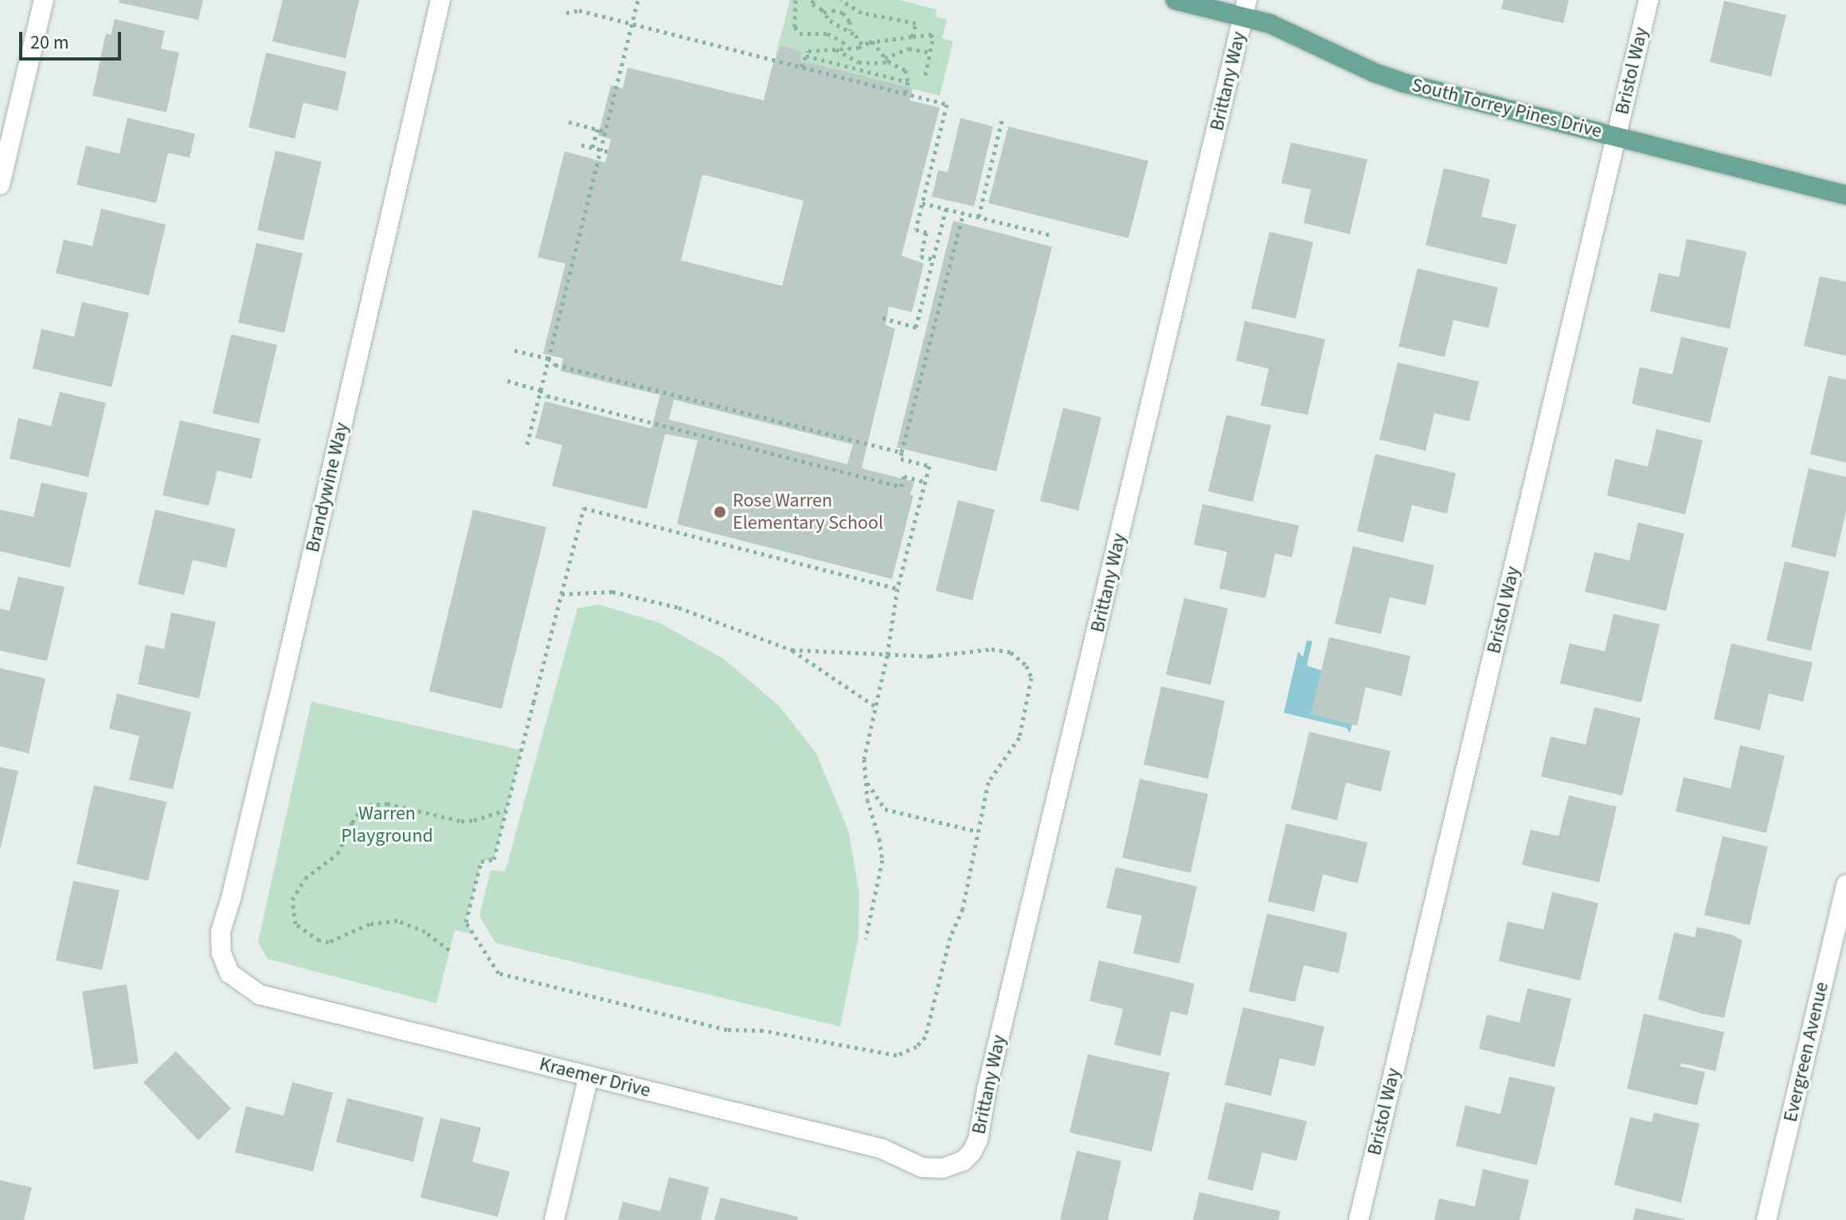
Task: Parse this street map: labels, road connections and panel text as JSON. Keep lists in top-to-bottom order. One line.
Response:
{"streets":{"main road":["South Torrey Pines Drive"],"street":["Bristol Way","Brittany Way","Brandywine Way","Evergreen Avenue","Kraemer Drive"]},"crossings":[["Bristol Way","South Torrey Pines Drive"],["Brittany Way","South Torrey Pines Drive"],["Brittany Way","Kraemer Drive"],["Brandywine Way","Kraemer Drive"]],"parks":["Warren Playground"],"places":["Rose Warren Elementary School"],"scale_bar":"20 m"}
